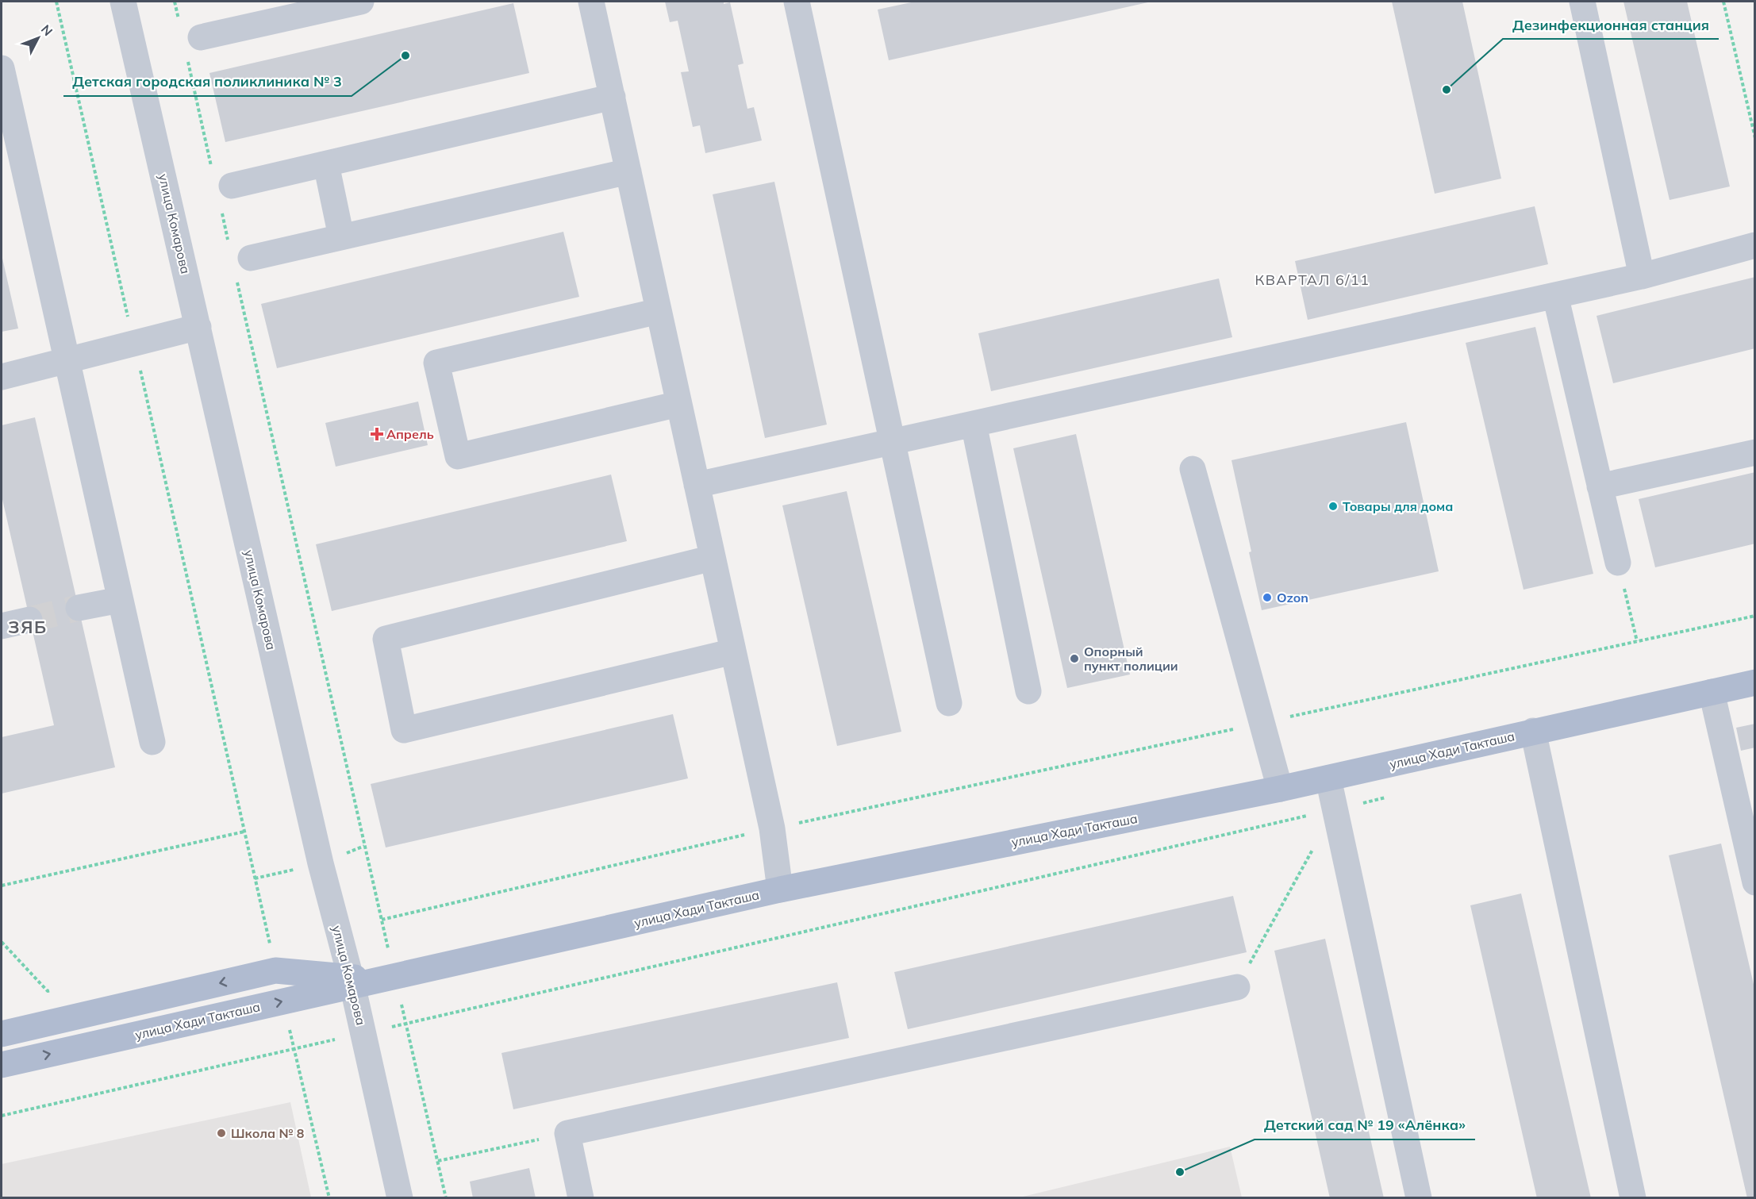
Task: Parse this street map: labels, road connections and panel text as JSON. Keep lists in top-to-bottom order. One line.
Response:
{"streets":{"main road":["улица Хади Такташа"],"street":["улица Комарова"]},"crossings":[["улица Комарова","улица Хади Такташа"]],"districts":["КВАРТАЛ 6/11","ЗЯБ"],"places":{"other":["Детская городская поликлиника № 3","Дезинфекционная станция","Товары для дома","Ozon","Опорный пункт полиции","Школа № 8","Детский сад № 19 «Алёнка»"],"health":["Апрель"]},"north":"top right"}
